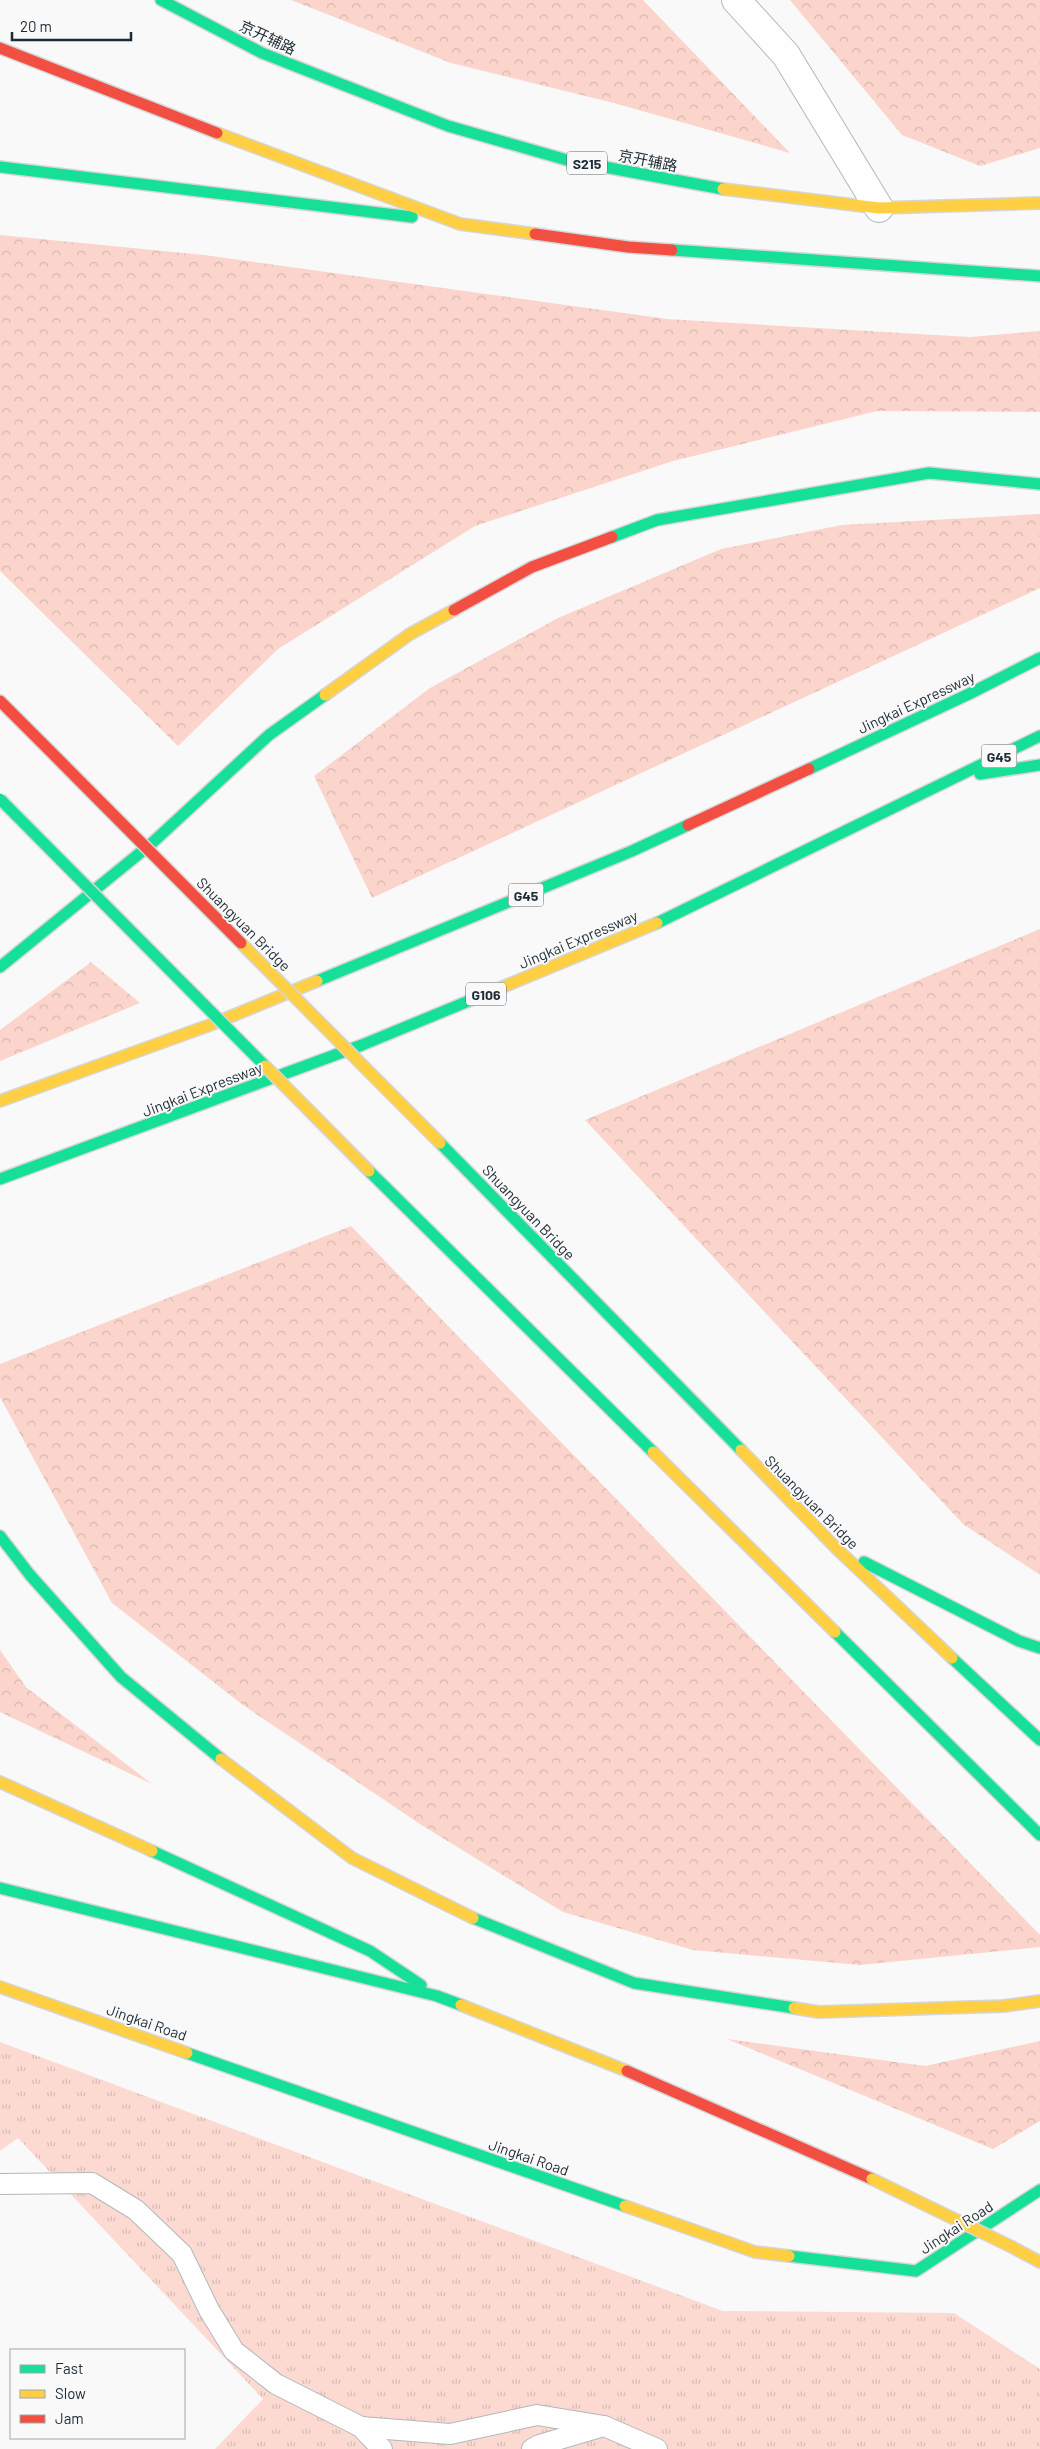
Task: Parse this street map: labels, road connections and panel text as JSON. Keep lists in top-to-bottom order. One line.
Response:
{"streets":{"main road":["京开辅路","S215","Jingkai Expressway","G45","Shuangyuan Bridge","G106","Jingkai Road"]},"legend":["Fast","Slow","Jam"],"scale_bar":"20 m"}
